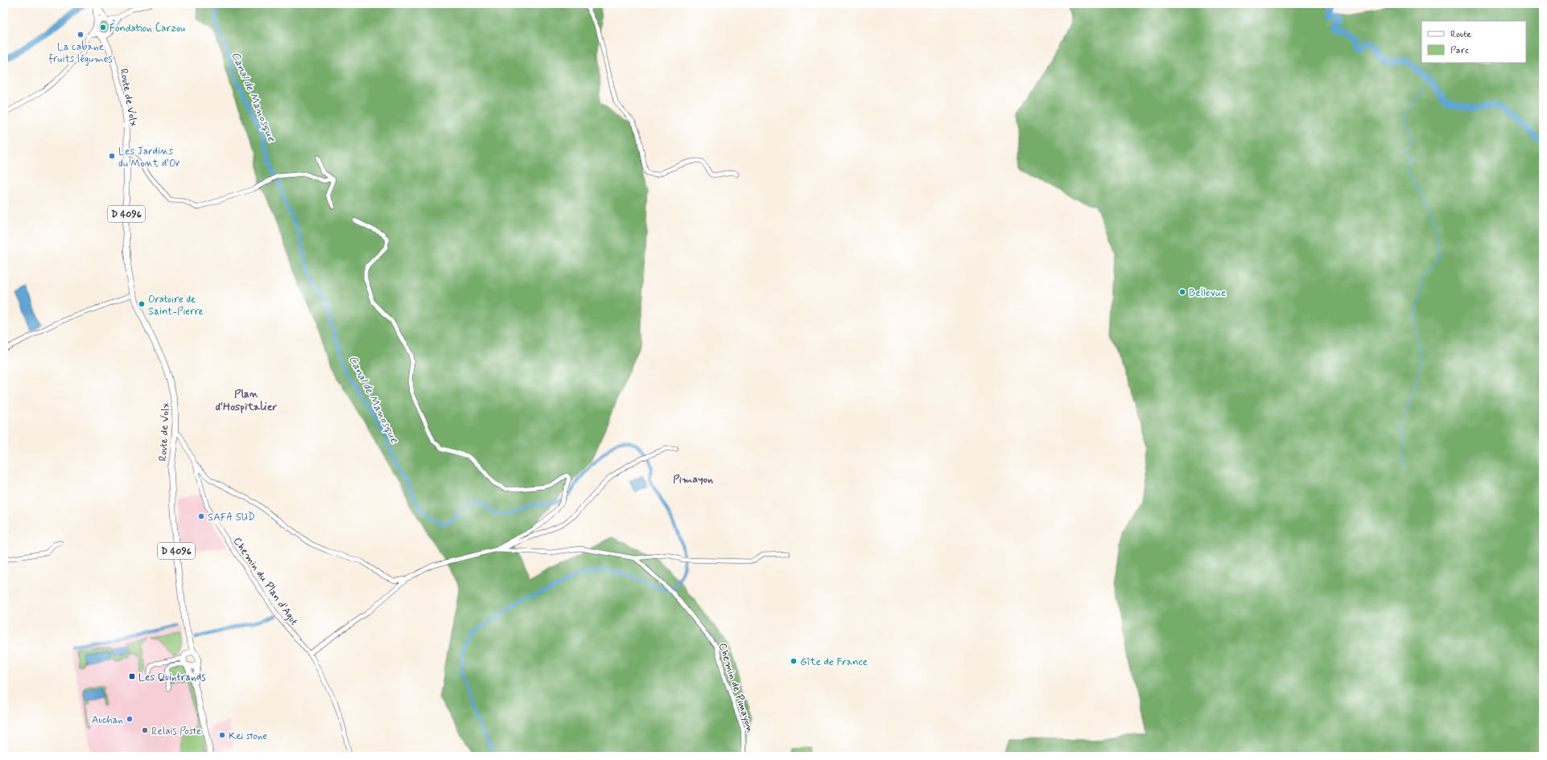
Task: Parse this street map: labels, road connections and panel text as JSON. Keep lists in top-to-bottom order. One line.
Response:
{"streets":{"main road":["Route de Volx","D 4096"],"street":["Chemin du Plan d'Agut","Chemin de Pimayon"]},"districts":["Plan d'Hospitalier","Pimayon"],"water":["Canal de Manosque"],"places":{"other":["Fondation Carzou","La cabane fruits légumes","Les Jardins du Mont d'Or","Bellevue","Oratoire de Saint-Pierre","SAFA SUD","Gîte de France","Auchan","Relais Poste","Kei stone"],"transit":["Les Quintrands"]},"legend":["Route","Parc"]}
